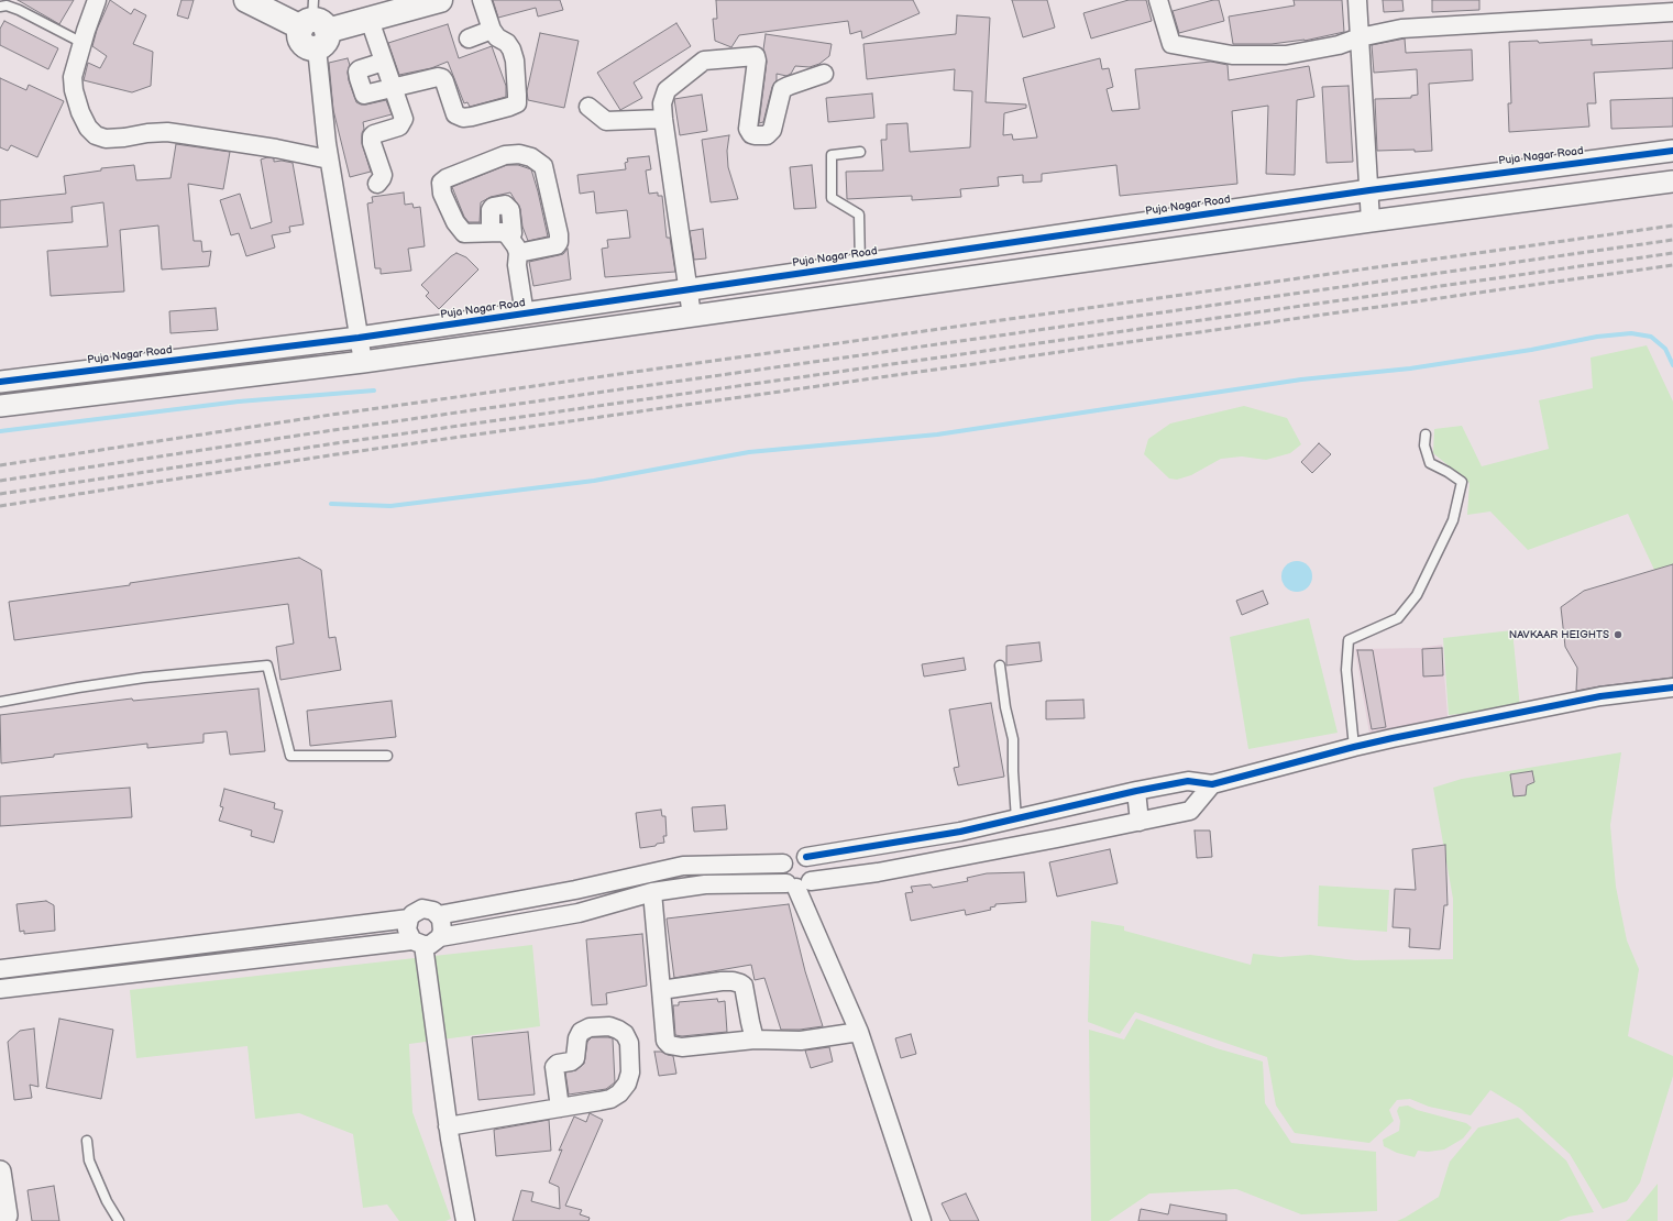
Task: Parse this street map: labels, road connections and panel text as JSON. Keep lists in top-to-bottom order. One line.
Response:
{"streets":{"street":["Puja Nagar Road"]},"places":["NAVKAAR HEIGHTS"]}
